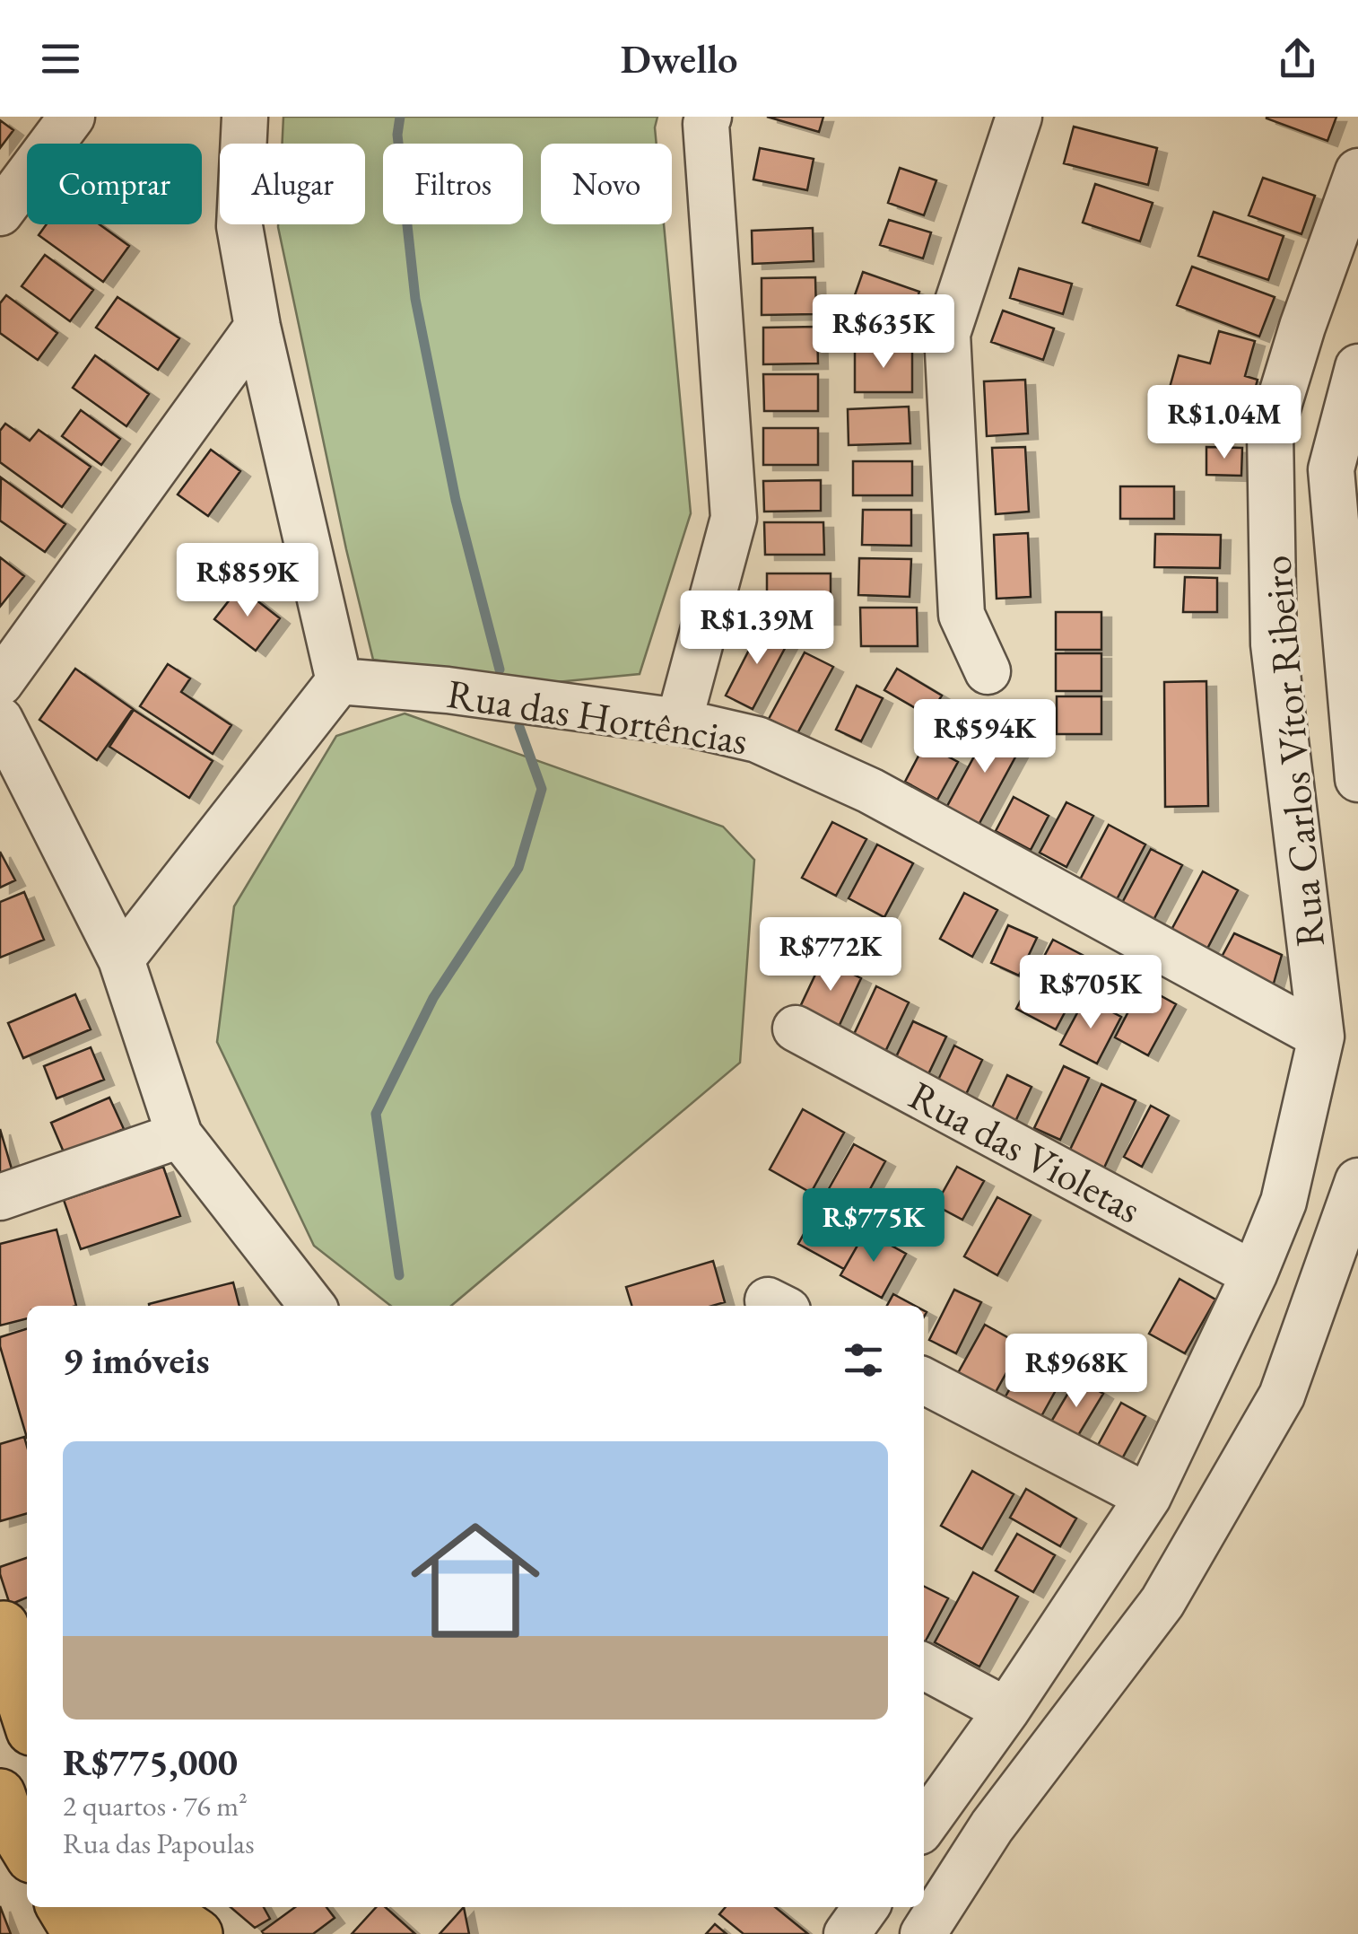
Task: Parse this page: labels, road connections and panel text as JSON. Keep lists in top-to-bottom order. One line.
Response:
{"streets":{"street":["Rua das Hortências","Rua Carlos Vítor Ribeiro","Rua das Violetas"]},"crossings":[["Rua das Hortências","Rua Carlos Vítor Ribeiro"],["Rua Carlos Vítor Ribeiro","Rua das Violetas"]],"page":{"header":"Dwello","chip":["Comprar","Alugar","Filtros","Novo"],"price":["R$635K","R$1.04M","R$859K","R$1.39M","R$594K","R$772K","R$705K","R$775K","R$968K"],"heading":"9 imóveis","list":[{"name":"R$775,000","note":"2 quartos · 76 m² · Rua das Papoulas"}]}}
